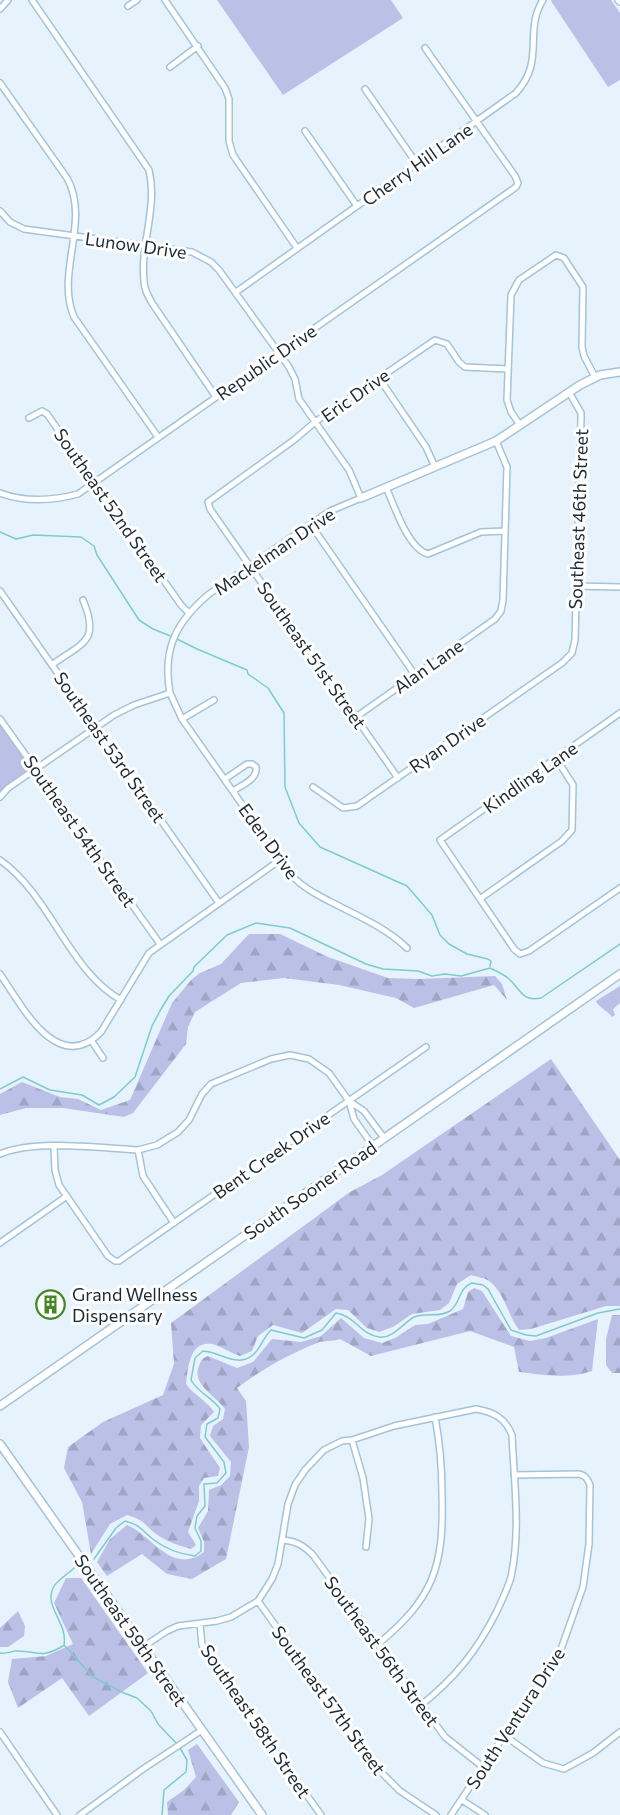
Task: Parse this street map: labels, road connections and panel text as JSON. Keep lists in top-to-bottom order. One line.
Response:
{"streets":{"main road":["Mackelman Drive","South Sooner Road","Southeast 59th Street"],"street":["Cherry Hill Lane","Lunow Drive","Republic Drive","Eric Drive","Southeast 52nd Street","Southeast 46th Street","Southeast 51st Street","Alan Lane","Ryan Drive","Southeast 53rd Street","Kindling Lane","Southeast 54th Street","Eden Drive","Bent Creek Drive","Southeast 56th Street","Southeast 57th Street","South Ventura Drive","Southeast 58th Street"]},"crossings":[["Cherry Hill Lane","Lunow Drive"],["Cherry Hill Lane","Republic Drive"],["Lunow Drive","Republic Drive"],["Lunow Drive","Eric Drive"],["Lunow Drive","Mackelman Drive"],["Republic Drive","Southeast 52nd Street"],["Eric Drive","Southeast 51st Street"],["Southeast 52nd Street","Mackelman Drive"],["Southeast 46th Street","Mackelman Drive"],["Southeast 46th Street","Ryan Drive"],["Mackelman Drive","Southeast 51st Street"],["Mackelman Drive","Eden Drive"],["Southeast 51st Street","Alan Lane"],["Southeast 51st Street","Ryan Drive"],["Southeast 56th Street","South Ventura Drive"]],"places":{"building":["Grand Wellness Dispensary"]}}
